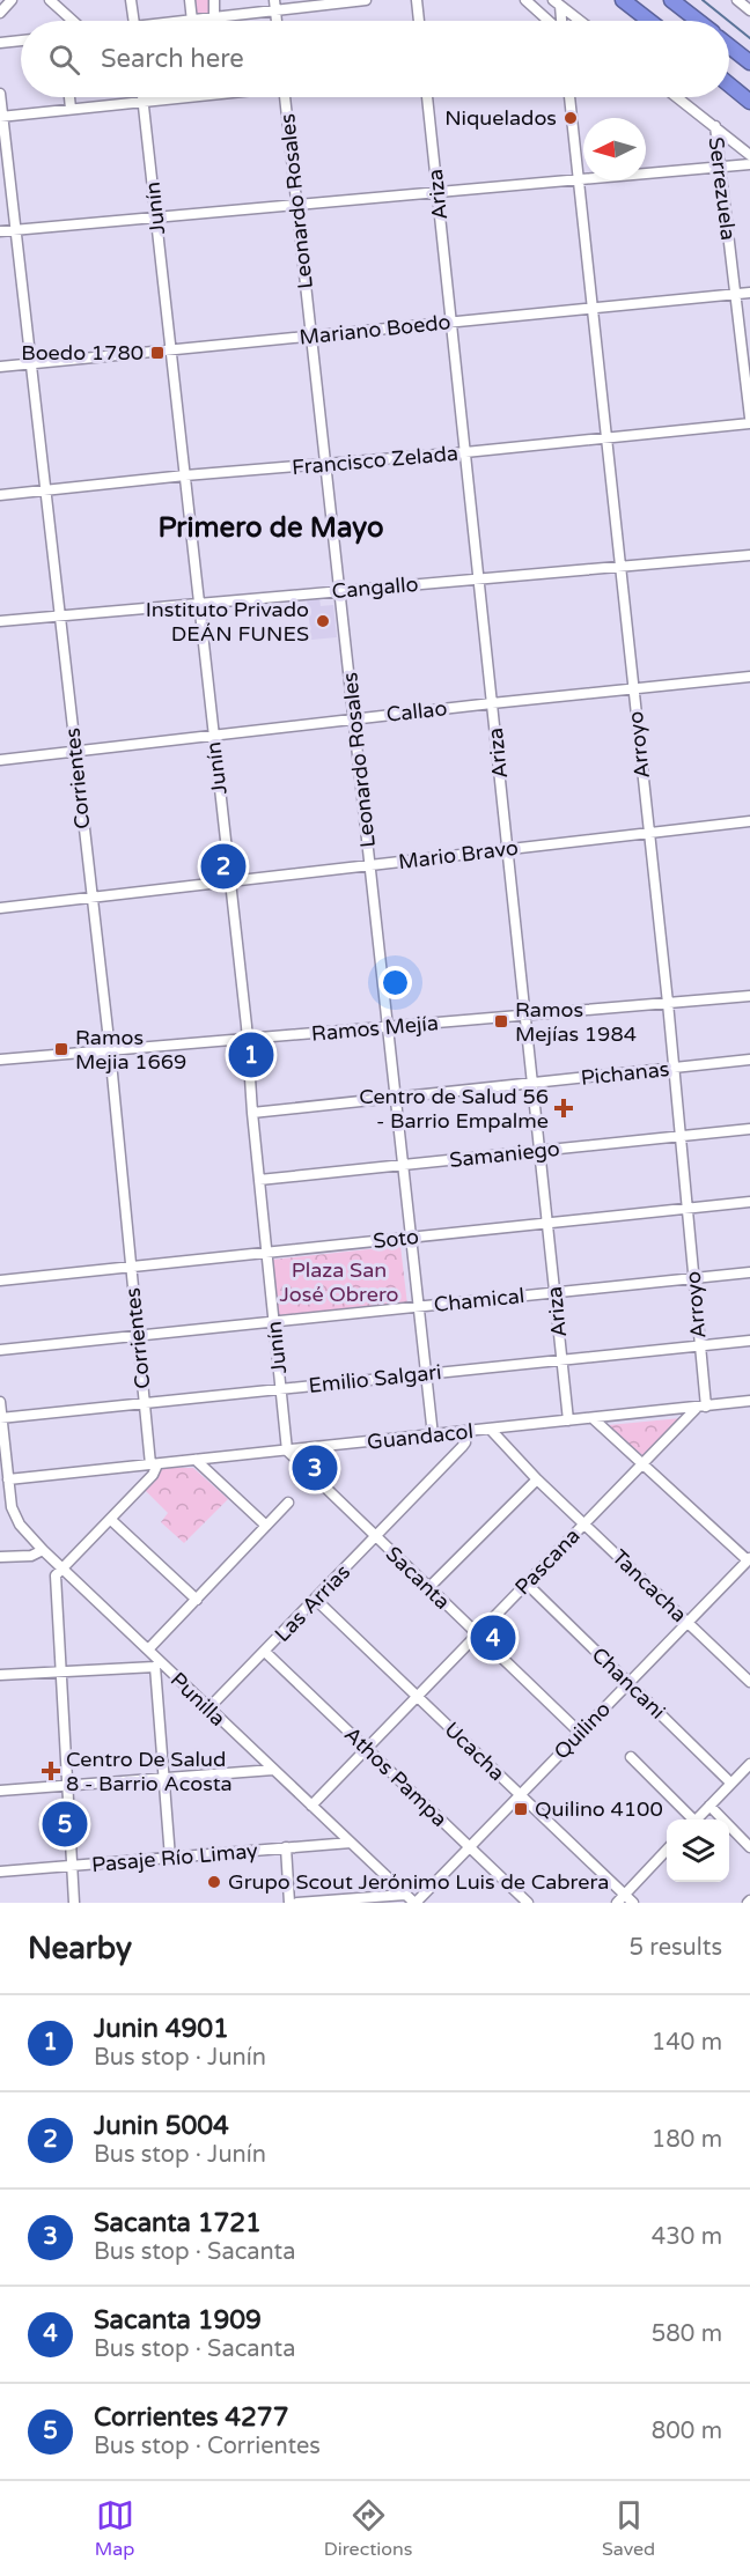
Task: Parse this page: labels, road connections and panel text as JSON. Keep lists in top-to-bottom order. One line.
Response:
{"streets":{"street":["Serrezuela","Ariza","Leonardo Rosales","Junín","Mariano Boedo","Francisco Zelada","Cangallo","Callao","Arroyo","Corrientes","Mario Bravo","Ramos Mejía","Pichanas","Samaniego","Soto","Chamical","Emilio Salgari","Guandacol","Pascana","Sacanta","Tancacha","Las Arrias","Chancani","Punilla","Quilino","Ucacha","Athos Pampa","Pasaje Río Limay"]},"crossings":[["Serrezuela","Mariano Boedo"],["Ariza","Mariano Boedo"],["Ariza","Francisco Zelada"],["Ariza","Cangallo"],["Ariza","Callao"],["Ariza","Mario Bravo"],["Ariza","Ramos Mejía"],["Ariza","Pichanas"],["Ariza","Samaniego"],["Ariza","Soto"],["Ariza","Chamical"],["Ariza","Emilio Salgari"],["Ariza","Guandacol"],["Leonardo Rosales","Mariano Boedo"],["Leonardo Rosales","Francisco Zelada"],["Leonardo Rosales","Cangallo"],["Leonardo Rosales","Callao"],["Leonardo Rosales","Mario Bravo"],["Leonardo Rosales","Ramos Mejía"],["Leonardo Rosales","Pichanas"],["Leonardo Rosales","Samaniego"],["Leonardo Rosales","Soto"],["Leonardo Rosales","Chamical"],["Leonardo Rosales","Emilio Salgari"],["Leonardo Rosales","Guandacol"],["Junín","Mariano Boedo"],["Junín","Francisco Zelada"],["Junín","Cangallo"],["Junín","Callao"],["Junín","Mario Bravo"],["Junín","Ramos Mejía"],["Junín","Pichanas"],["Junín","Samaniego"],["Junín","Soto"],["Junín","Chamical"],["Junín","Emilio Salgari"],["Junín","Guandacol"],["Junín","Sacanta"],["Mariano Boedo","Arroyo"],["Mariano Boedo","Corrientes"],["Francisco Zelada","Arroyo"],["Francisco Zelada","Corrientes"],["Cangallo","Arroyo"],["Cangallo","Corrientes"],["Callao","Arroyo"],["Callao","Corrientes"],["Arroyo","Mario Bravo"],["Arroyo","Ramos Mejía"],["Arroyo","Pichanas"],["Arroyo","Samaniego"],["Arroyo","Soto"],["Arroyo","Chamical"],["Arroyo","Emilio Salgari"],["Arroyo","Guandacol"],["Arroyo","Pascana"],["Corrientes","Mario Bravo"],["Corrientes","Ramos Mejía"],["Corrientes","Soto"],["Corrientes","Chamical"],["Corrientes","Emilio Salgari"],["Corrientes","Guandacol"],["Emilio Salgari","Punilla"],["Guandacol","Pascana"],["Guandacol","Sacanta"],["Guandacol","Tancacha"],["Guandacol","Las Arrias"],["Guandacol","Punilla"],["Pascana","Sacanta"],["Pascana","Tancacha"],["Pascana","Chancani"],["Pascana","Punilla"],["Pascana","Ucacha"],["Pascana","Athos Pampa"],["Sacanta","Las Arrias"],["Sacanta","Quilino"],["Tancacha","Quilino"],["Las Arrias","Punilla"],["Las Arrias","Ucacha"],["Las Arrias","Athos Pampa"],["Chancani","Quilino"],["Punilla","Quilino"],["Punilla","Pasaje Río Limay"],["Quilino","Ucacha"],["Quilino","Athos Pampa"]],"districts":["Primero de Mayo"],"parks":["Plaza San José Obrero"],"places":{"other":["Niquelados","Instituto Privado DEÁN FUNES","Grupo Scout Jerónimo Luis de Cabrera"],"transit":["Boedo 1780","Ramos Mejías 1984","Ramos Mejia 1669","Quilino 4100"],"health":["Centro de Salud 56 - Barrio Empalme","Centro De Salud 8 - Barrio Acosta"]},"north":"left","page":{"search":"Search here","pins":["2","1","3","4","5"],"heading":["Nearby","5 results"],"list":[{"mark":"1","name":"Junin 4901","note":"Bus stop · Junín","value":"140 m"},{"mark":"2","name":"Junin 5004","note":"Bus stop · Junín","value":"180 m"},{"mark":"3","name":"Sacanta 1721","note":"Bus stop · Sacanta","value":"430 m"},{"mark":"4","name":"Sacanta 1909","note":"Bus stop · Sacanta","value":"580 m"},{"mark":"5","name":"Corrientes 4277","note":"Bus stop · Corrientes","value":"800 m"}],"nav":["Map","Directions","Saved"]}}
